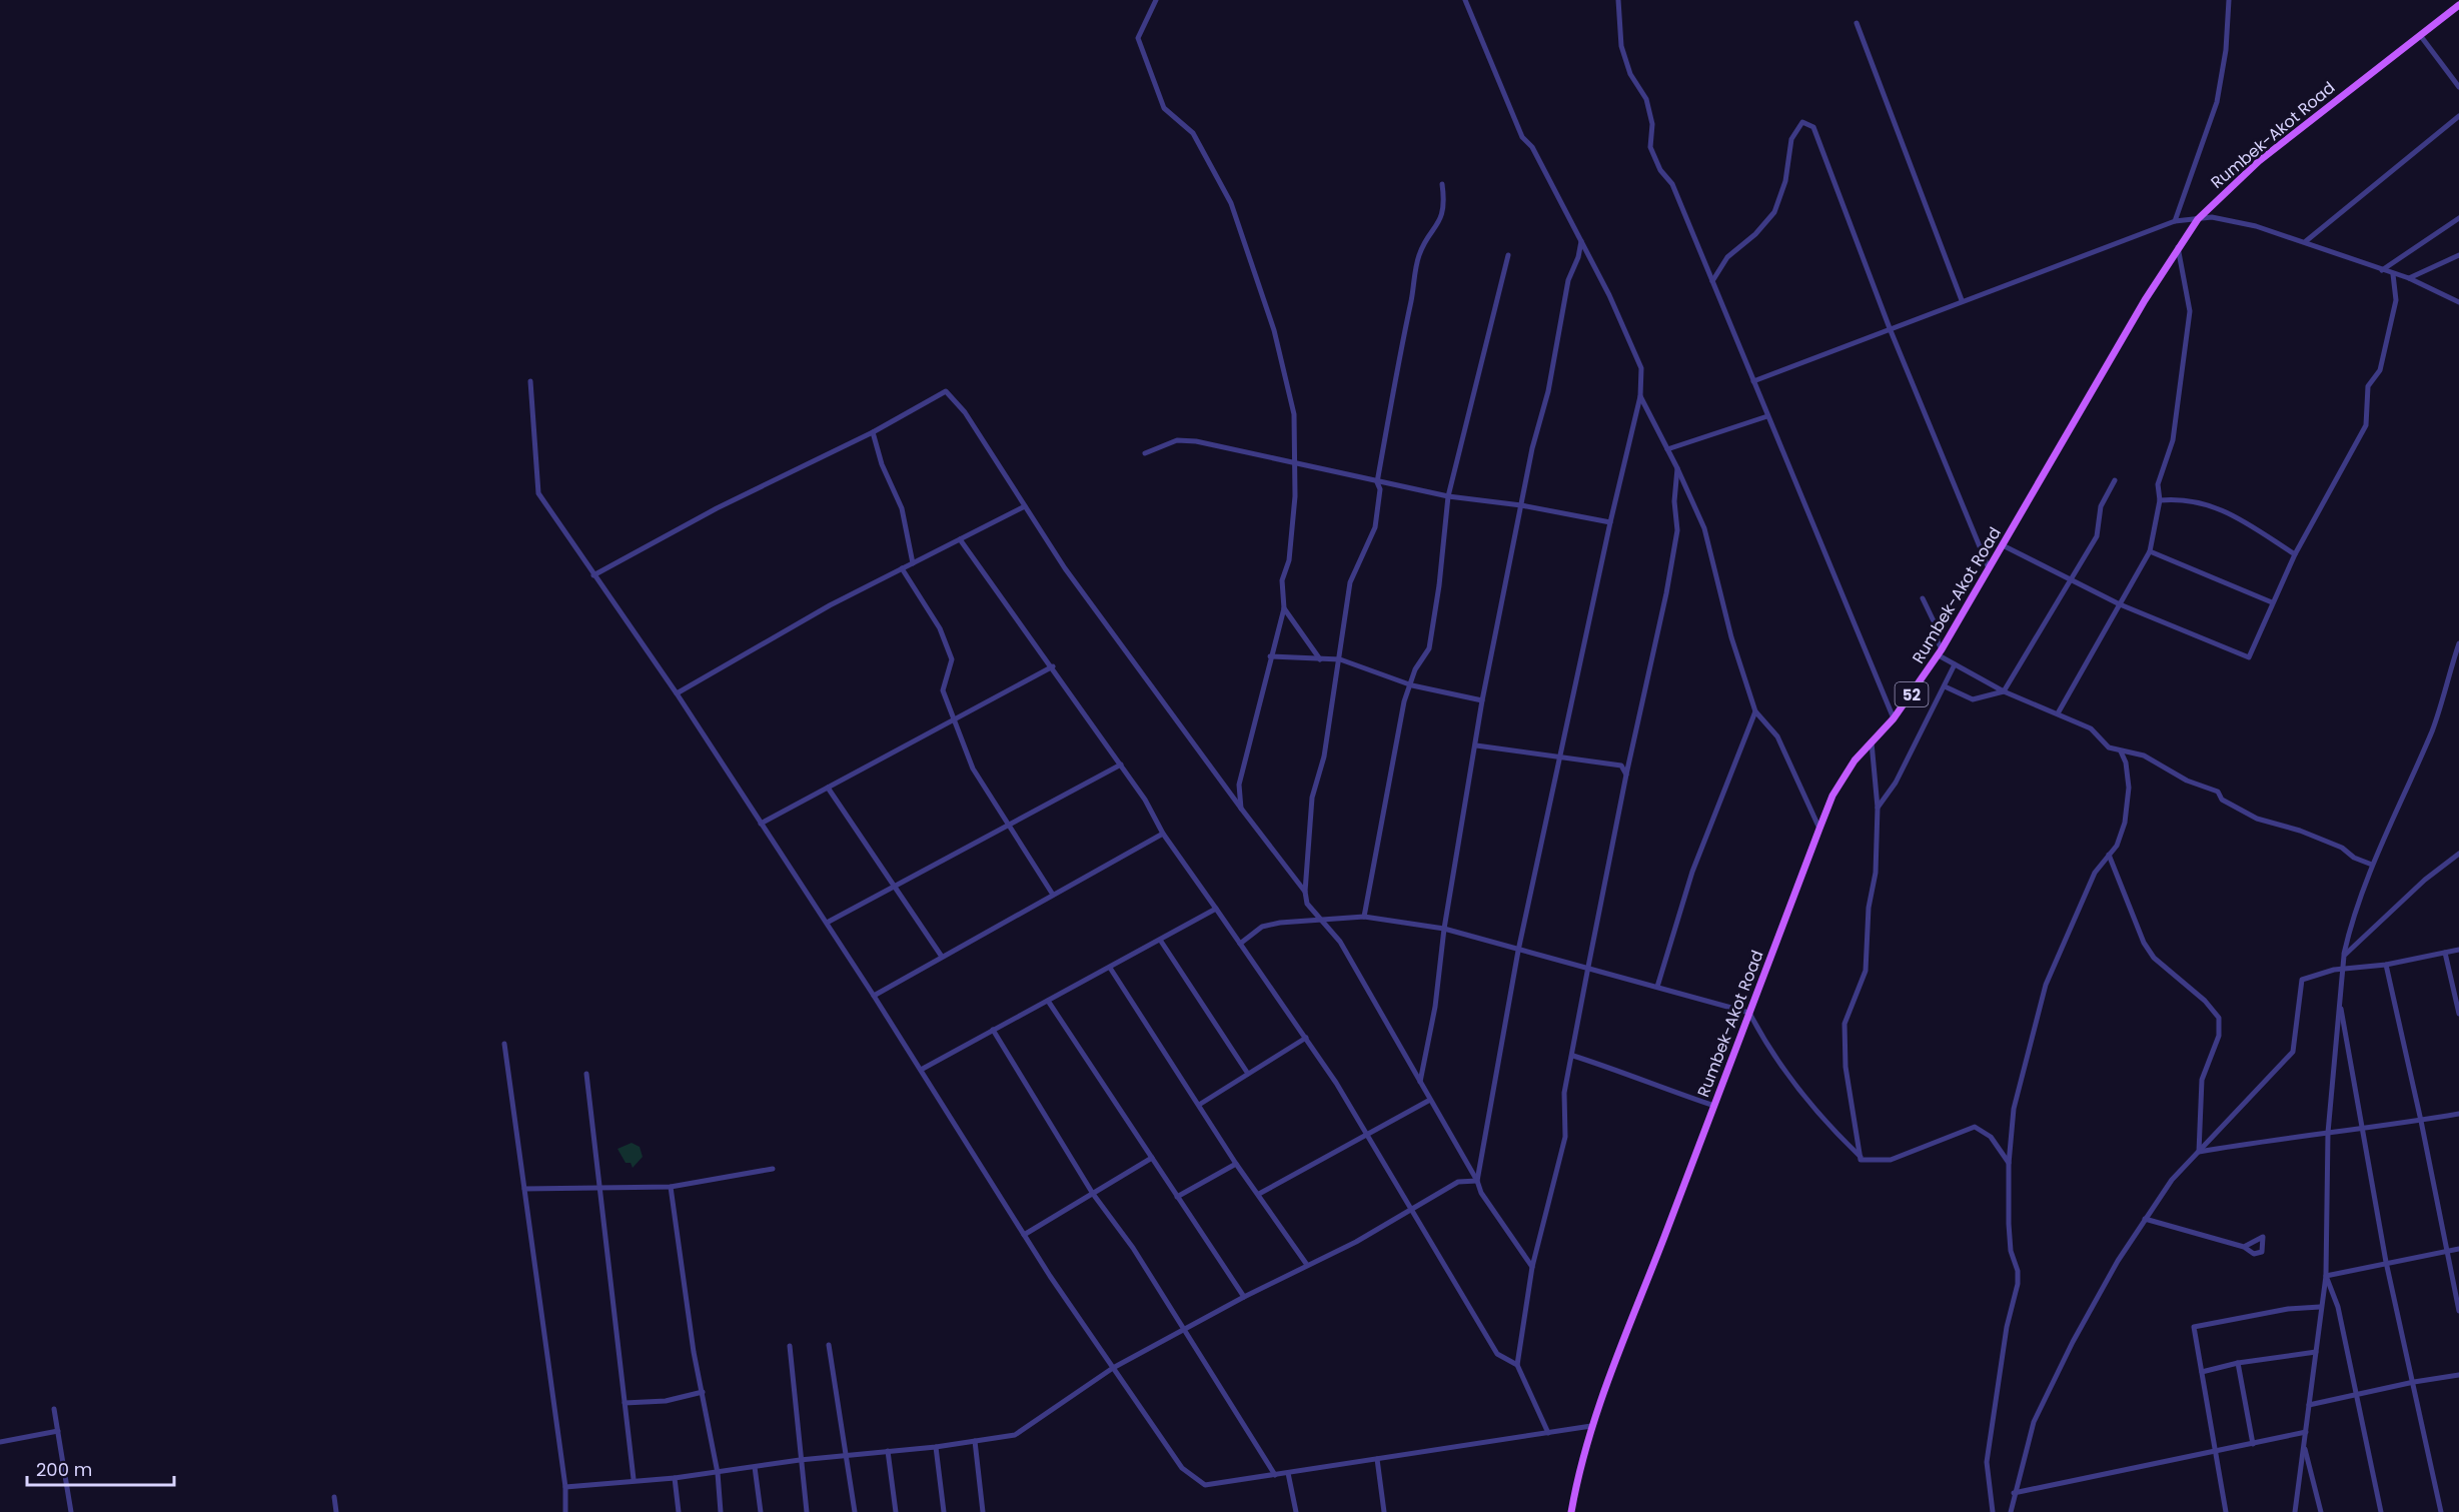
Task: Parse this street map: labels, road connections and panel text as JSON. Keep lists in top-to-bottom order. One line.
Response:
{"streets":{"main road":["Rumbek-Akot Road","52"]},"scale_bar":"200 m"}
